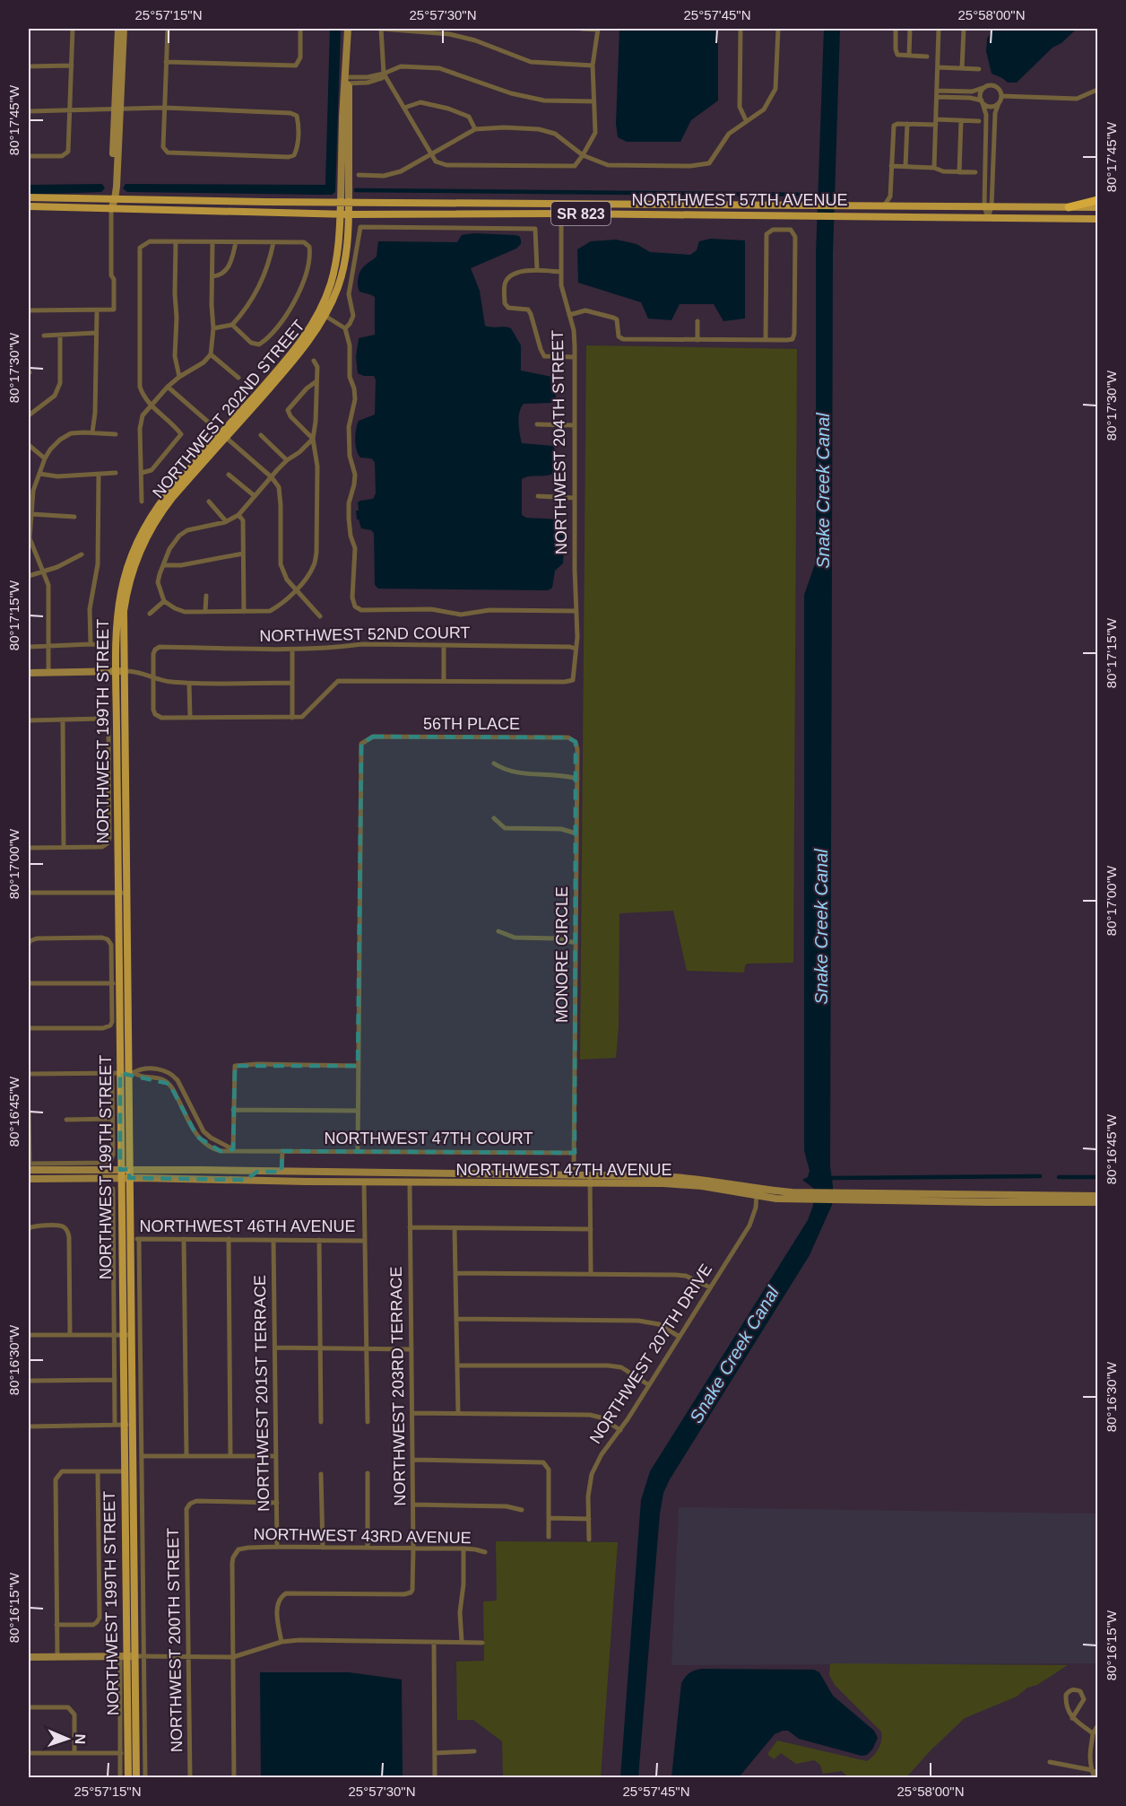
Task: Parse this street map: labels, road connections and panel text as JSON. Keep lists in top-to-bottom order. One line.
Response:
{"streets":{"main road":["NORTHWEST 57TH AVENUE","SR 823","NORTHWEST 202ND STREET","NORTHWEST 199TH STREET","NORTHWEST 47TH AVENUE"],"street":["NORTHWEST 204TH STREET","NORTHWEST 52ND COURT","56TH PLACE","MONORE CIRCLE","NORTHWEST 47TH COURT","NORTHWEST 46TH AVENUE","NORTHWEST 207TH DRIVE","NORTHWEST 203RD TERRACE","NORTHWEST 201ST TERRACE","NORTHWEST 43RD AVENUE","NORTHWEST 200TH STREET"]},"crossings":[["NORTHWEST 57TH AVENUE","SR 823"],["NORTHWEST 57TH AVENUE","NORTHWEST 202ND STREET"],["NORTHWEST 57TH AVENUE","NORTHWEST 204TH STREET"],["SR 823","NORTHWEST 202ND STREET"],["NORTHWEST 202ND STREET","NORTHWEST 199TH STREET"],["NORTHWEST 204TH STREET","NORTHWEST 52ND COURT"],["56TH PLACE","MONORE CIRCLE"],["NORTHWEST 199TH STREET","NORTHWEST 47TH AVENUE"],["NORTHWEST 199TH STREET","NORTHWEST 46TH AVENUE"],["MONORE CIRCLE","NORTHWEST 47TH COURT"],["NORTHWEST 47TH AVENUE","NORTHWEST 207TH DRIVE"],["NORTHWEST 47TH AVENUE","NORTHWEST 203RD TERRACE"],["NORTHWEST 46TH AVENUE","NORTHWEST 201ST TERRACE"],["NORTHWEST 203RD TERRACE","NORTHWEST 43RD AVENUE"],["NORTHWEST 201ST TERRACE","NORTHWEST 43RD AVENUE"],["NORTHWEST 201ST TERRACE","NORTHWEST 200TH STREET"]],"water":["Snake Creek Canal"],"north":"right","coordinates":["25°57'15\"N","25°57'30\"N","25°57'45\"N","25°58'00\"N","80°17'45\"W","80°17'30\"W","80°17'15\"W","80°17'00\"W","80°16'45\"W","80°16'30\"W","80°16'15\"W"]}
